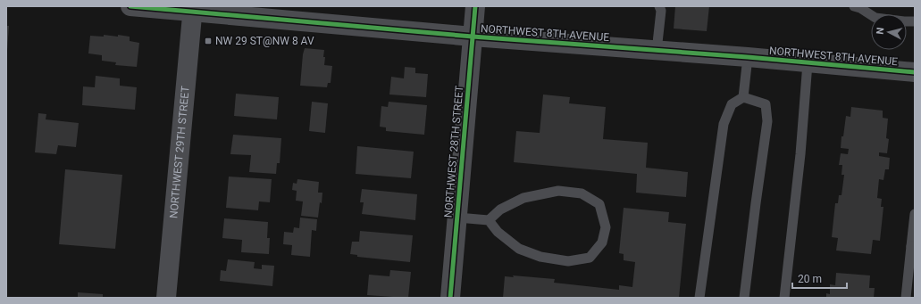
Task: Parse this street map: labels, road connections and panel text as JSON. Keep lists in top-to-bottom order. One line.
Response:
{"streets":{"street":["NORTHWEST 8TH AVENUE","NORTHWEST 28TH STREET","NORTHWEST 29TH STREET"]},"crossings":[["NORTHWEST 8TH AVENUE","NORTHWEST 28TH STREET"],["NORTHWEST 8TH AVENUE","NORTHWEST 29TH STREET"]],"places":{"transit":["NW 29 ST@NW 8 AV"]},"scale_bar":"20 m","north":"left"}
